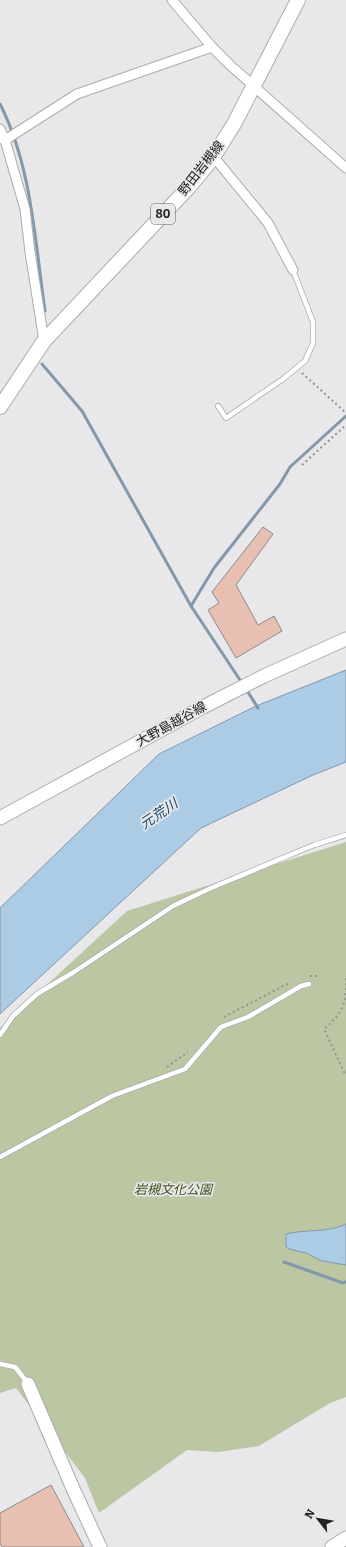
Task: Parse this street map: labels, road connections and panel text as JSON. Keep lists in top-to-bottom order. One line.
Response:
{"streets":{"main road":["野田岩槻線","80","大野島越谷線"]},"water":["元荒川"],"parks":["岩槻文化公園"],"north":"top left"}
